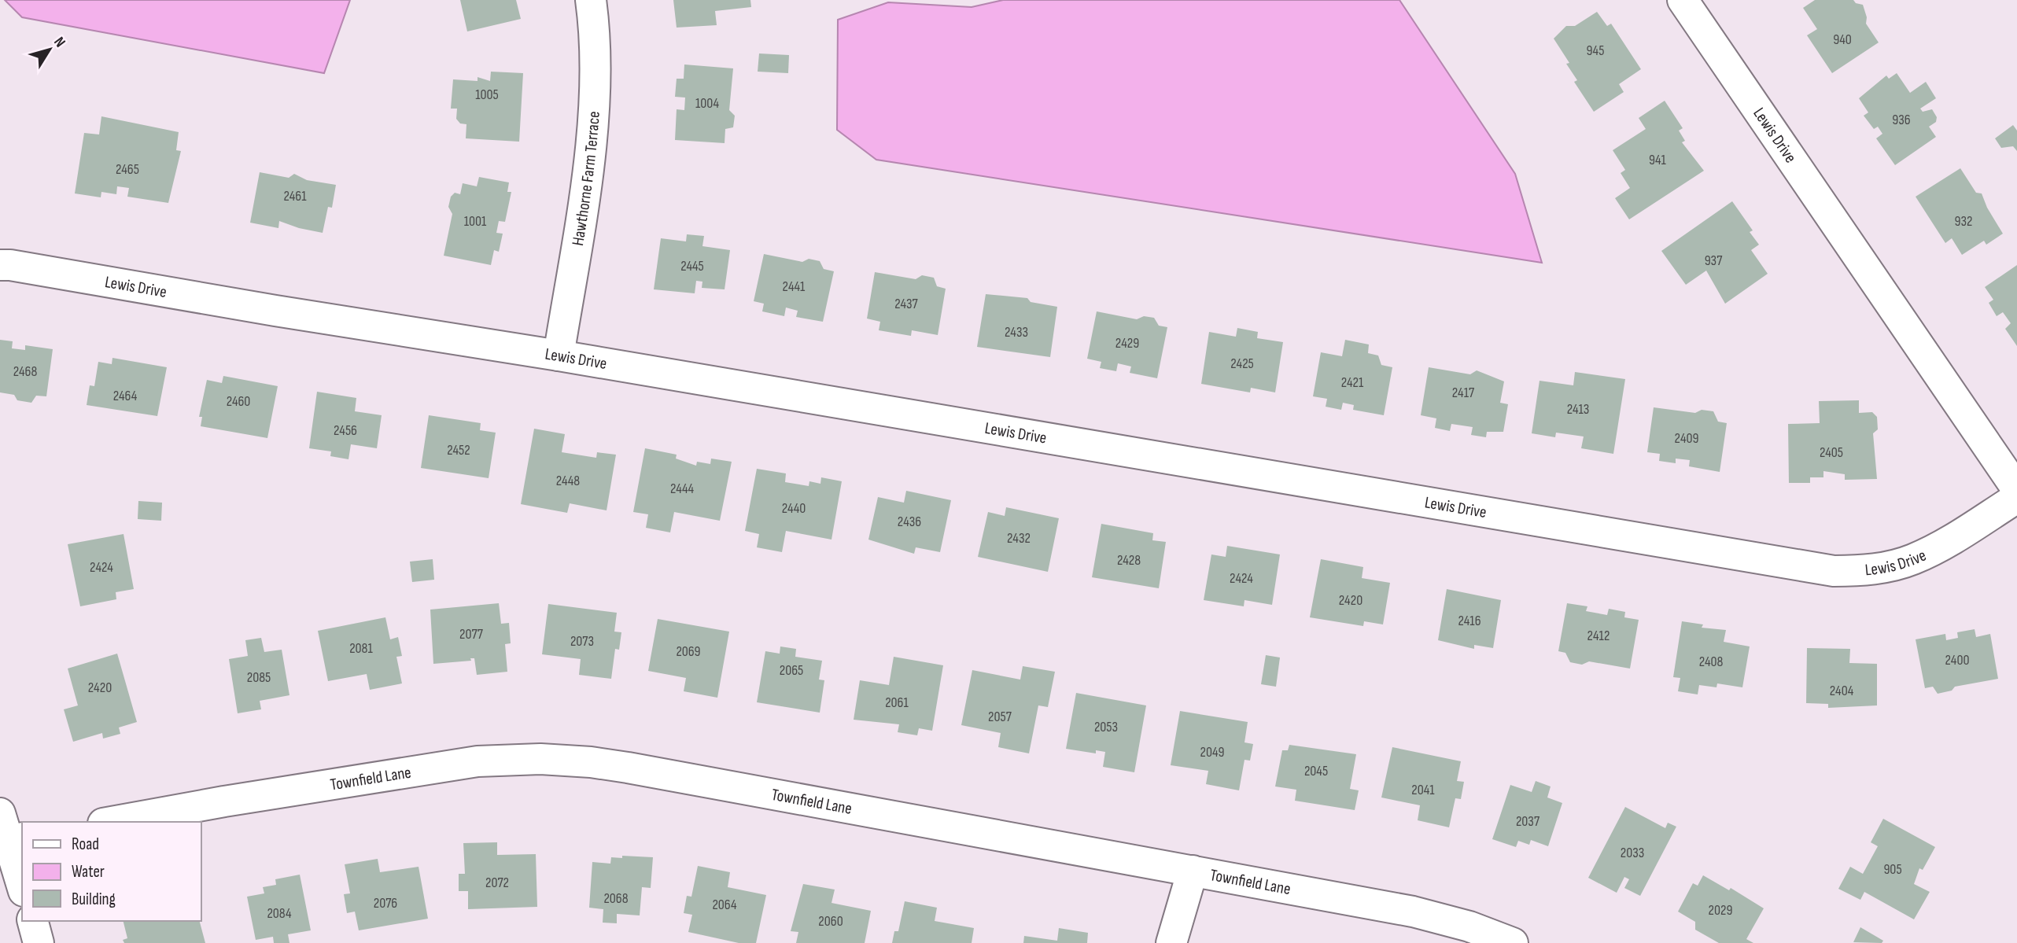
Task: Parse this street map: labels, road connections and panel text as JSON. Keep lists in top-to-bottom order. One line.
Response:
{"streets":{"street":["Lewis Drive","Hawthorne Farm Terrace","Townfield Lane"]},"crossings":[["Lewis Drive","Hawthorne Farm Terrace"]],"house_numbers":["940","945","1005","1004","936","941","2465","2461","1001","932","937","2445","2441","2437","2433","2429","2425","2468","2421","2417","2464","2460","2413","2456","2409","2452","2405","2448","2444","2440","2436","2432","2428","2424","2424","2420","2416","2077","2412","2073","2081","2069","2400","2408","2065","2085","2420","2404","2061","2057","2053","2049","2045","2041","2037","2033","905","2072","2068","2076","2064","2029","2084","2060"],"legend":["Road","Water","Building"],"north":"top right"}
